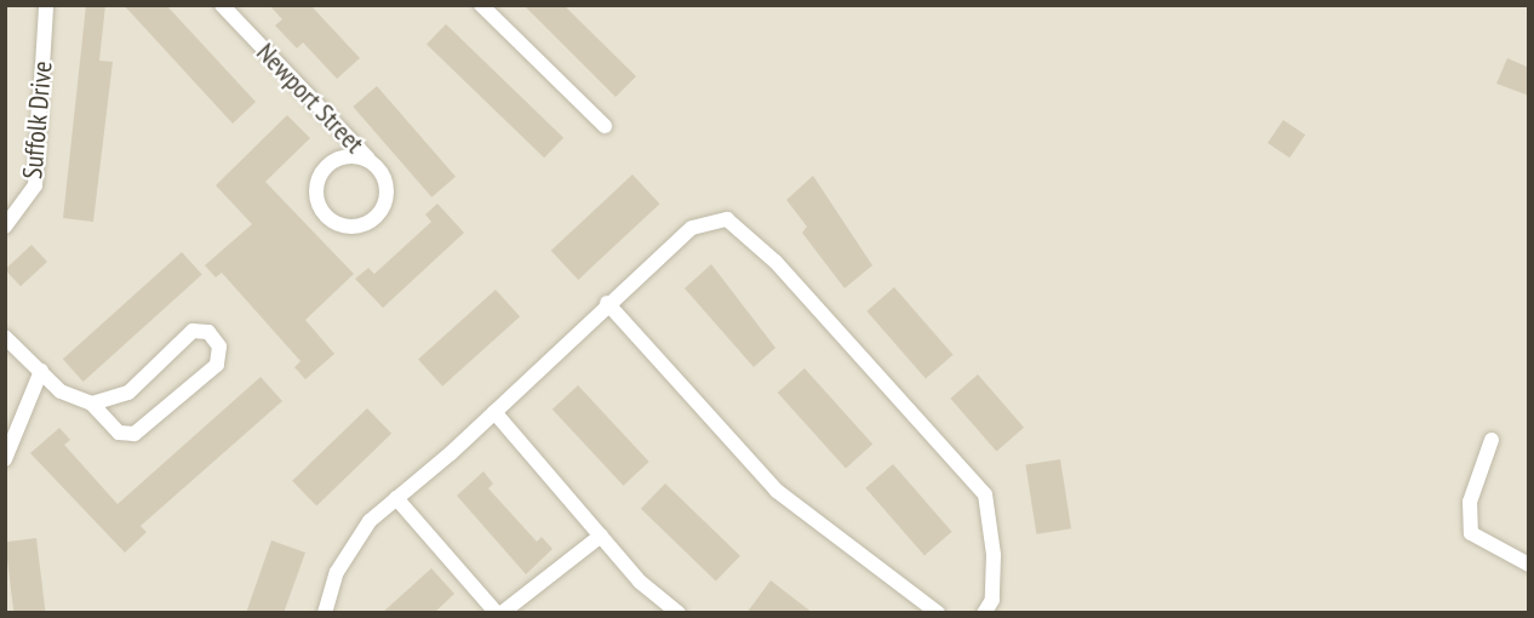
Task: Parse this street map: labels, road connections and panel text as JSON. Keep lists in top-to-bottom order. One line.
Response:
{"streets":{"street":["Newport Street","Suffolk Drive"]}}
